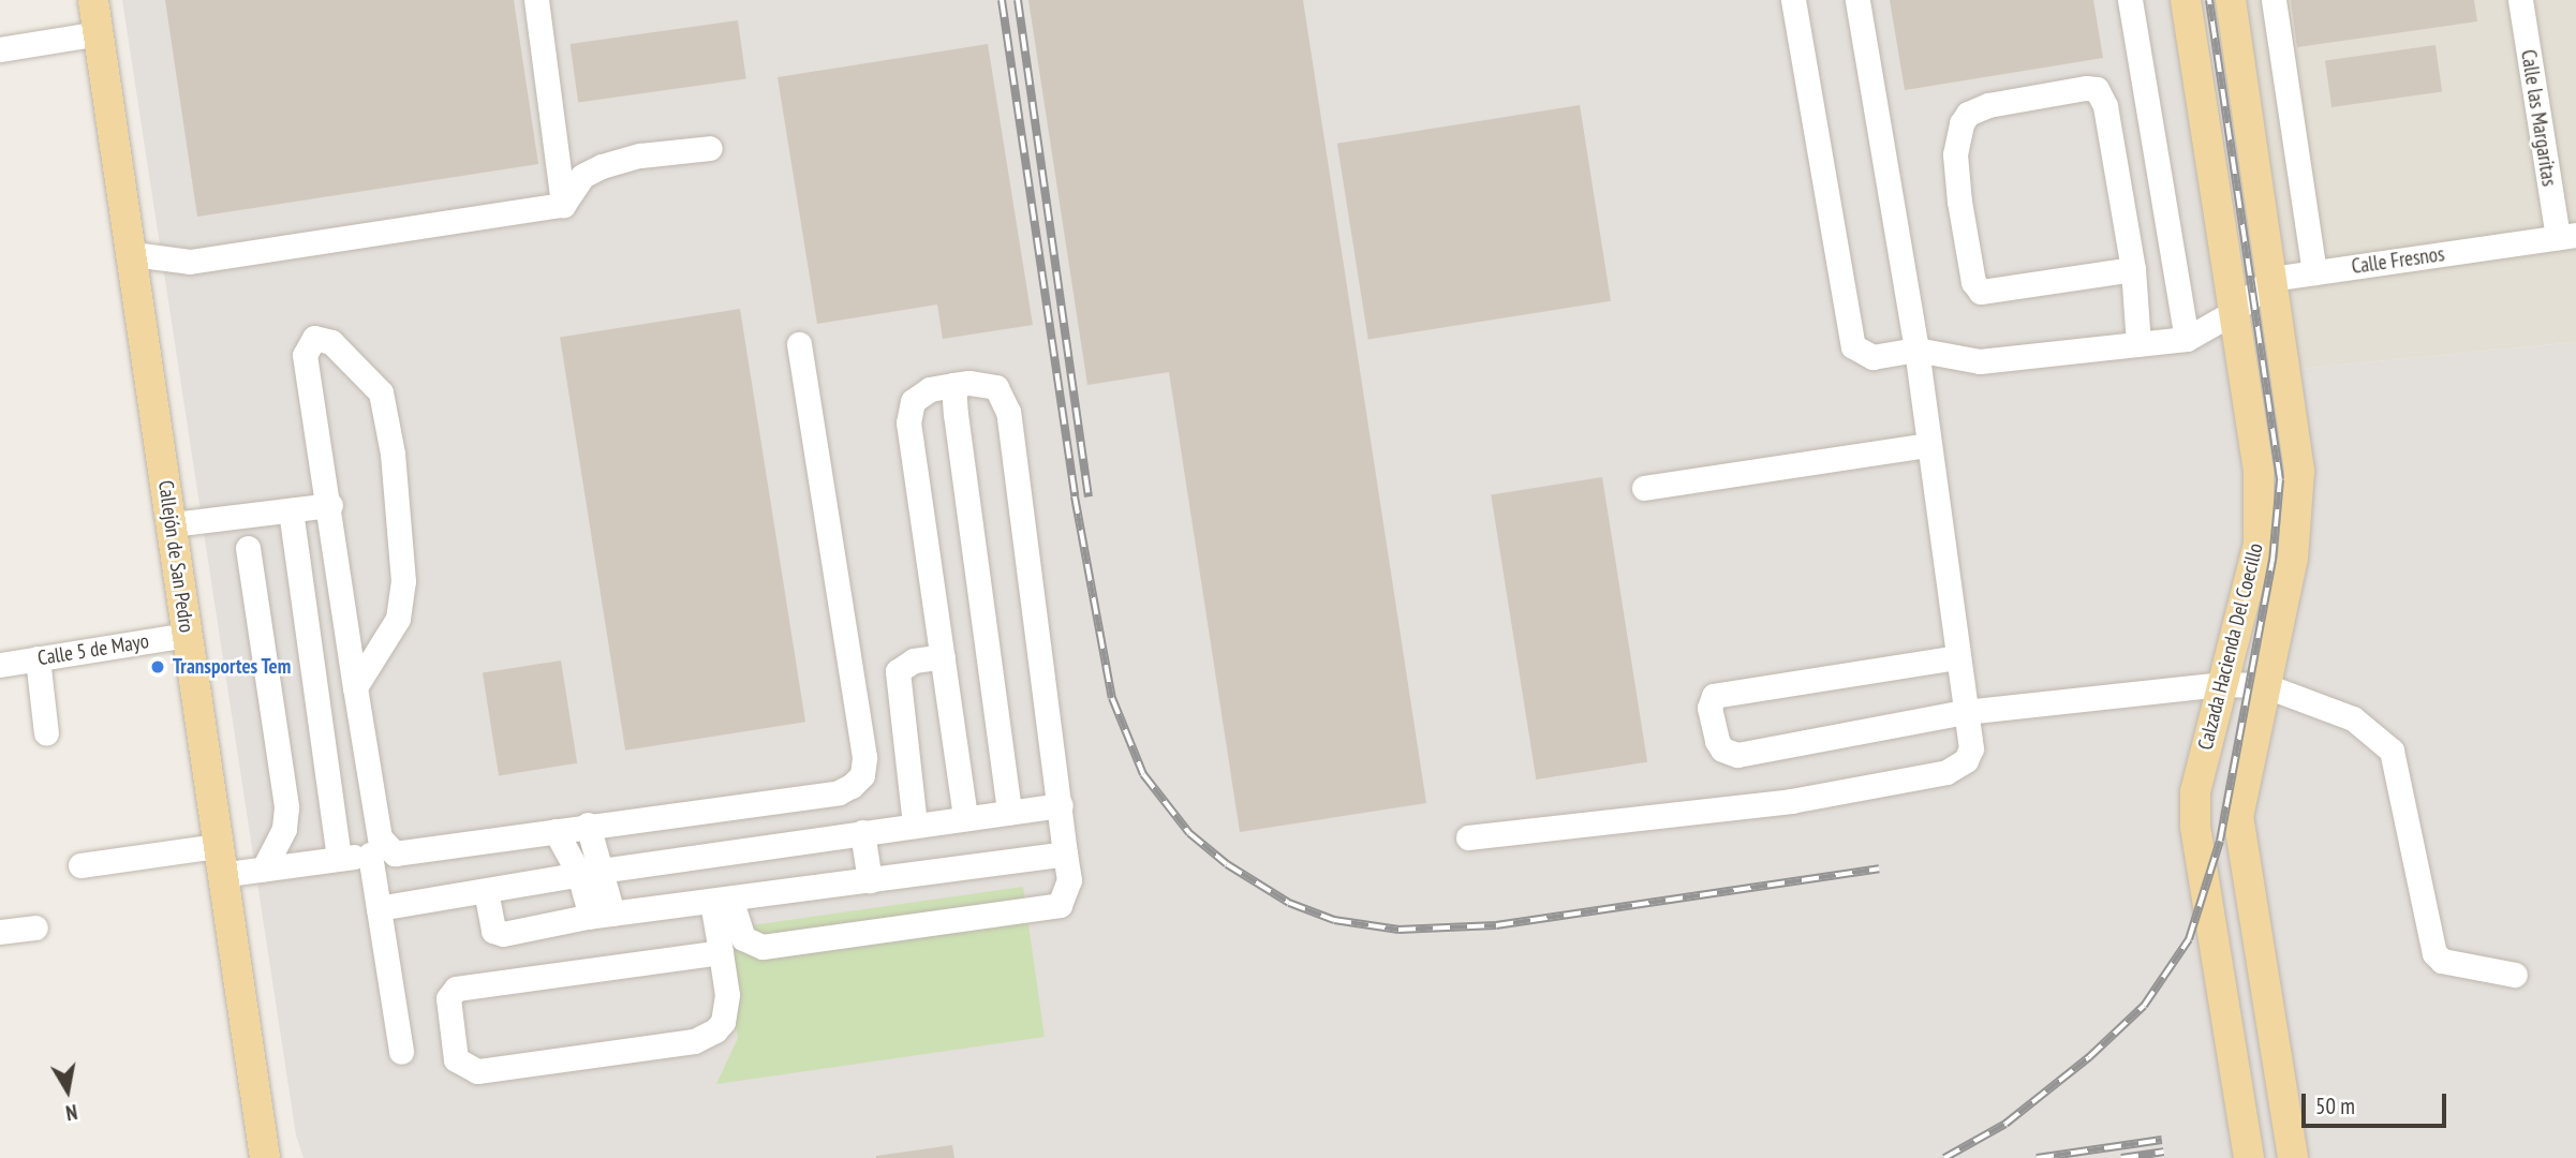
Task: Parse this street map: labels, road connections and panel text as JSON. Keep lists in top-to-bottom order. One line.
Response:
{"streets":{"main road":["Callejón de San Pedro","Calzada Hacienda Del Coecillo"],"street":["Calle las Margaritas","Calle Fresnos","Calle 5 de Mayo"]},"crossings":[["Calle las Margaritas","Calle Fresnos"],["Calle Fresnos","Calzada Hacienda Del Coecillo"],["Callejón de San Pedro","Calle 5 de Mayo"]],"places":["Transportes Tem"],"scale_bar":"50 m","north":"bottom"}
